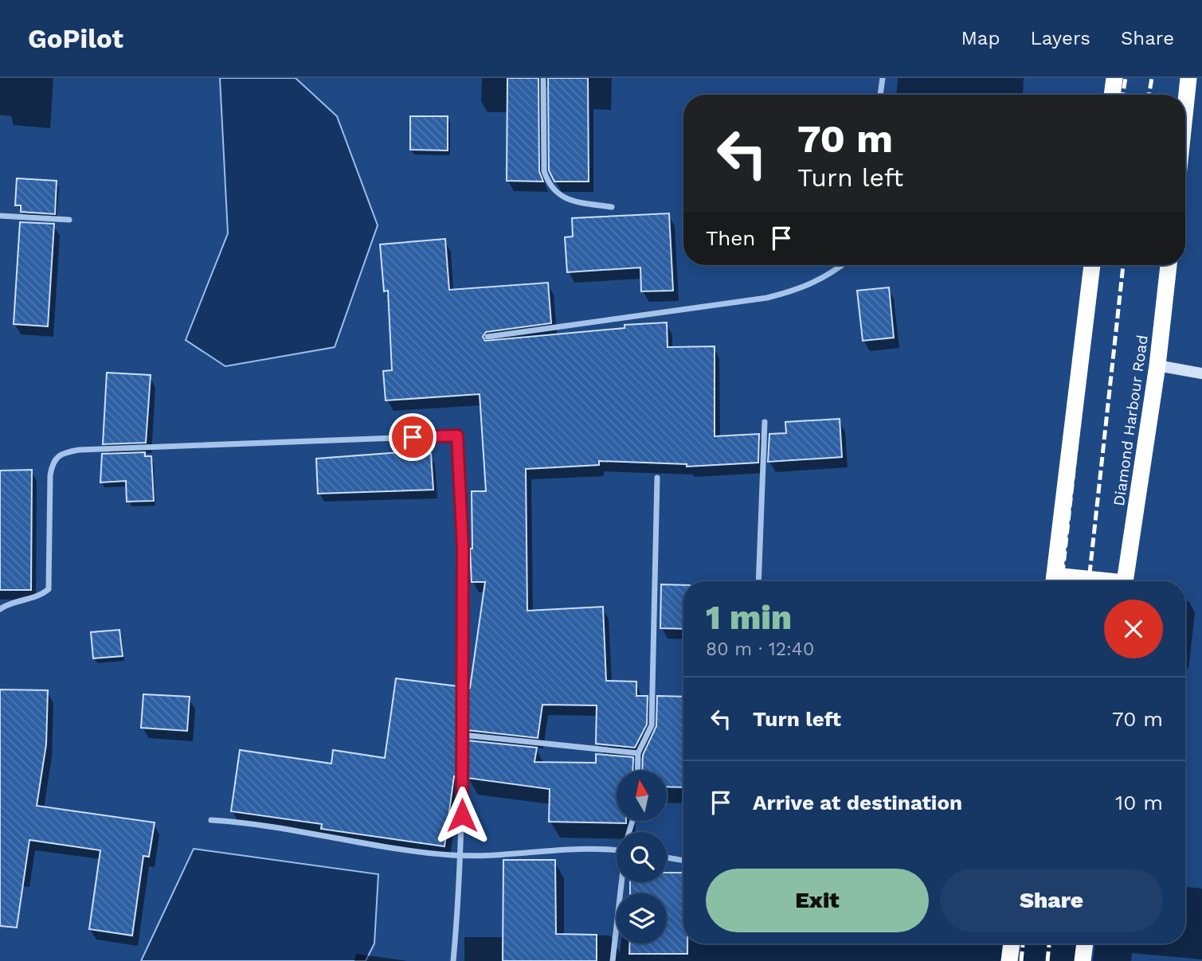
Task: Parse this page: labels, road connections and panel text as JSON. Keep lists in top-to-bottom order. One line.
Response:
{"streets":{"highway":["Diamond Harbour Road"]},"north":"top","page":{"header":"GoPilot","nav":["Map","Layers","Share"],"turn":["70 m","Turn left"],"then":"Then","heading":["1 min","80 m · 12:40"],"list":[{"name":"Turn left","value":"70 m"},{"name":"Arrive at destination","value":"10 m"}],"buttons":["Exit","Share"]}}
